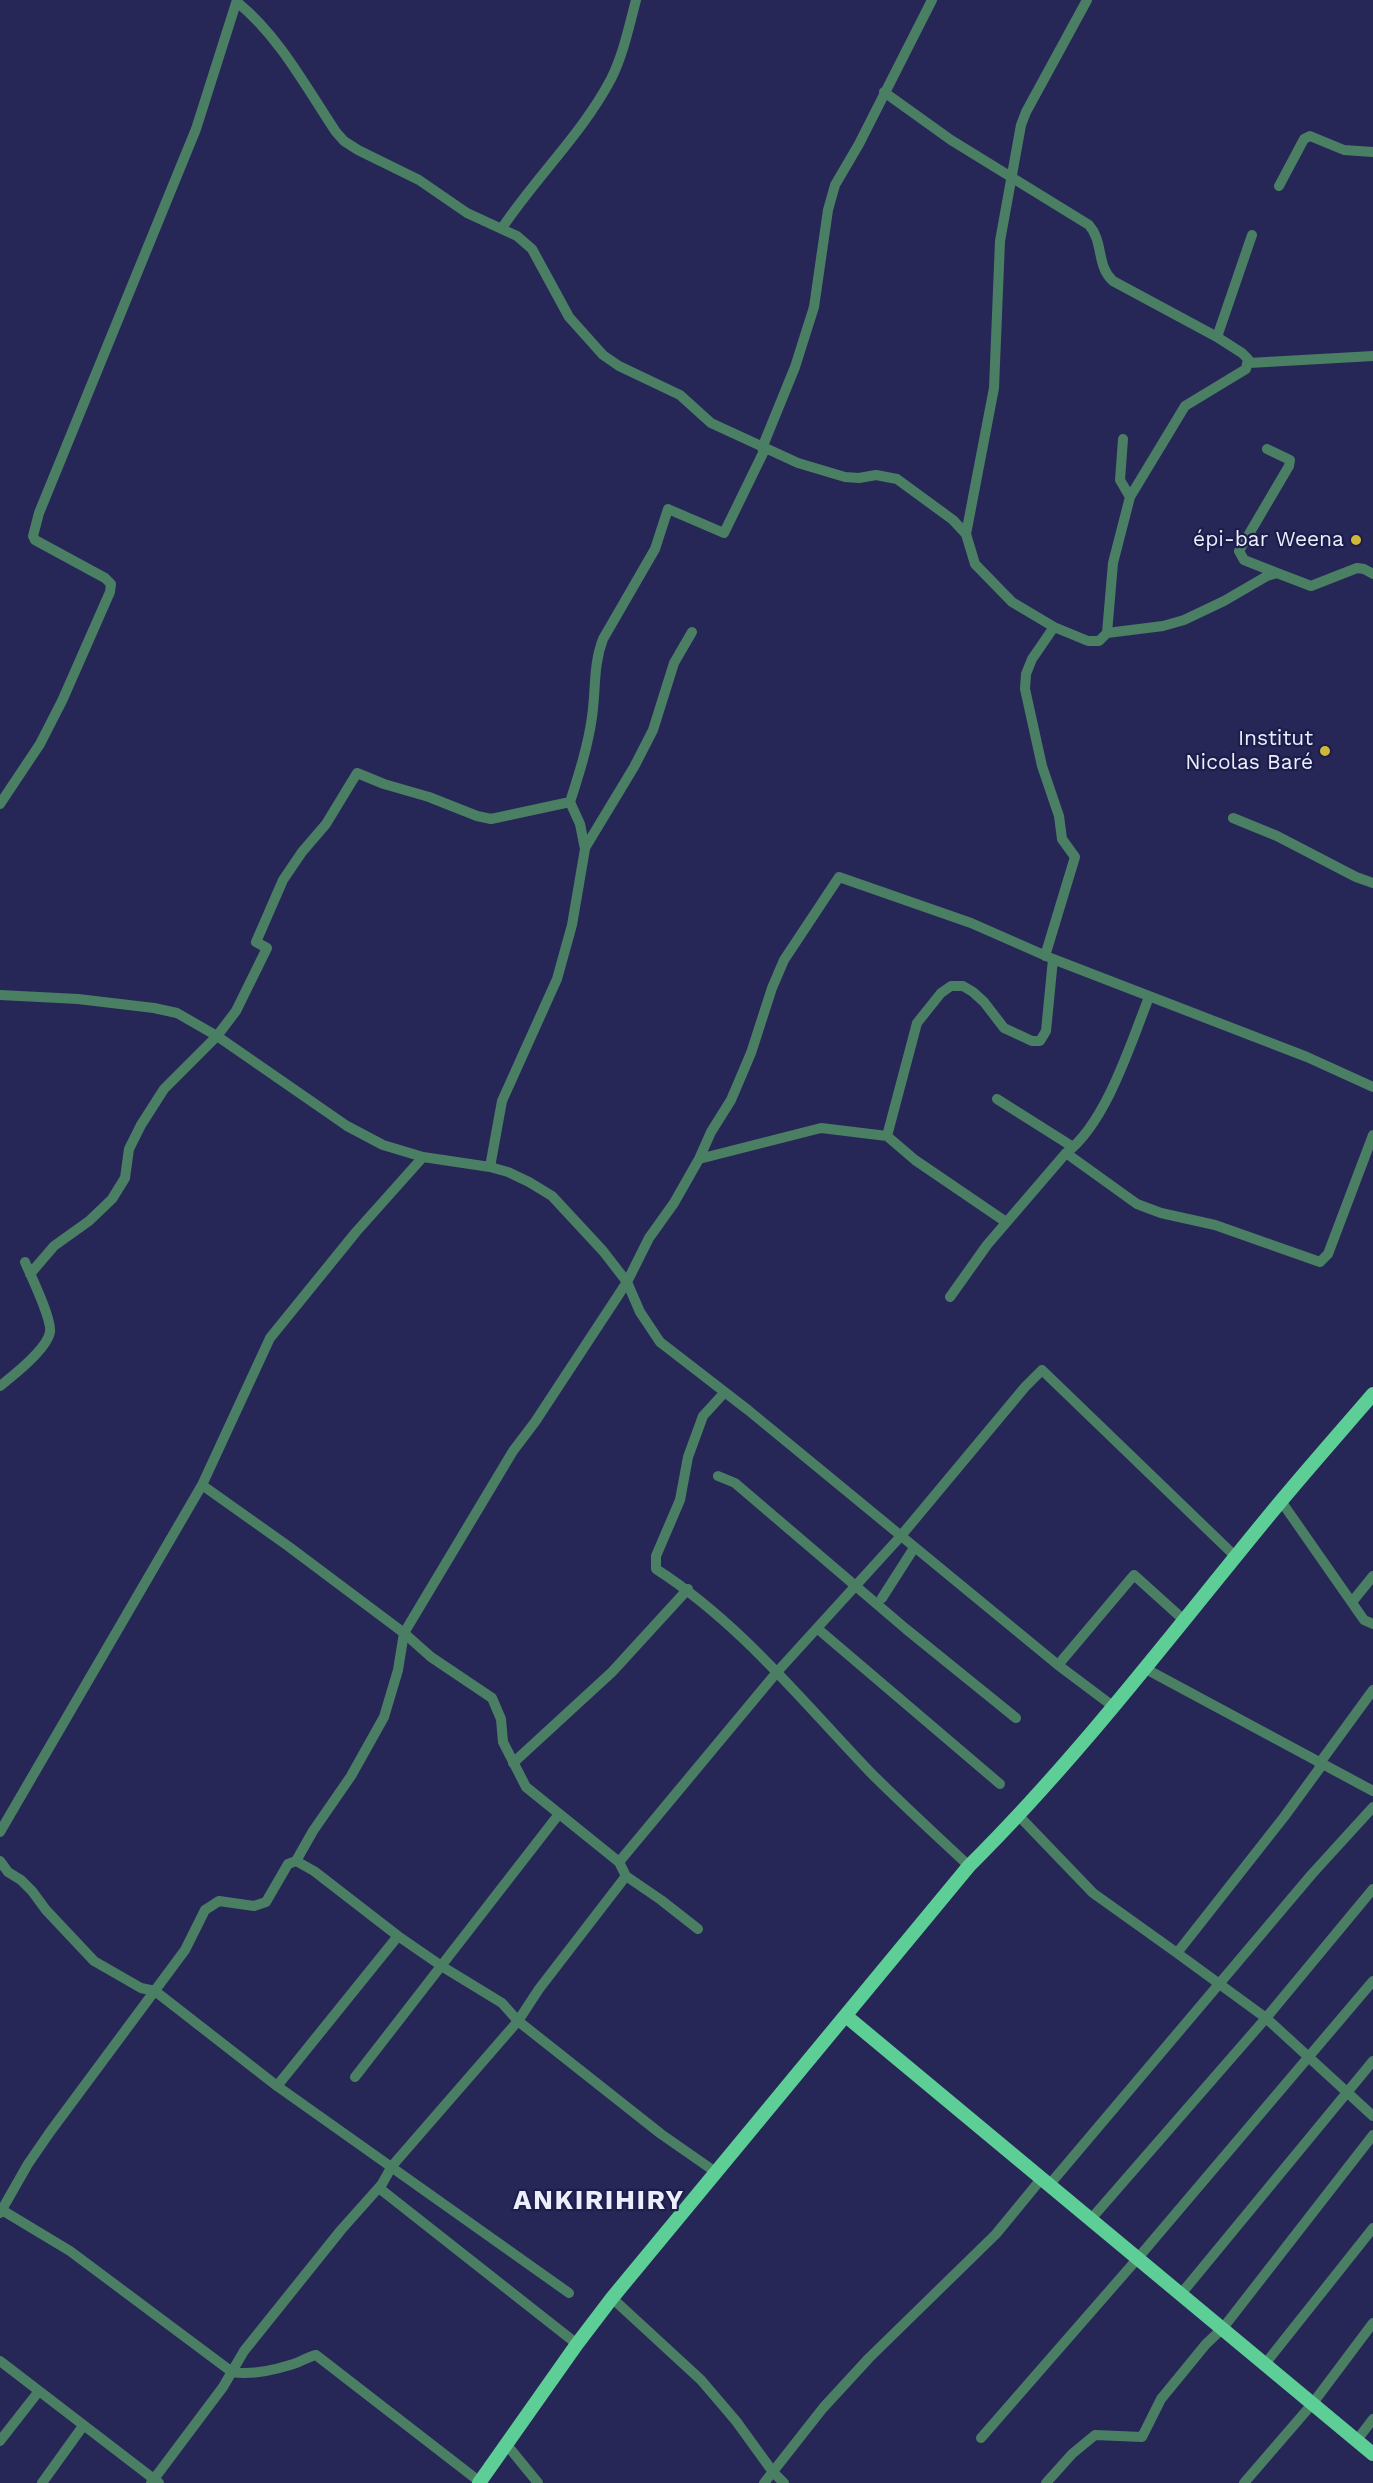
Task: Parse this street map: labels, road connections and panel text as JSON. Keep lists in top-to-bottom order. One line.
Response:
{"districts":["ANKIRIHIRY"],"places":["épi-bar Weena","Institut Nicolas Baré"]}
